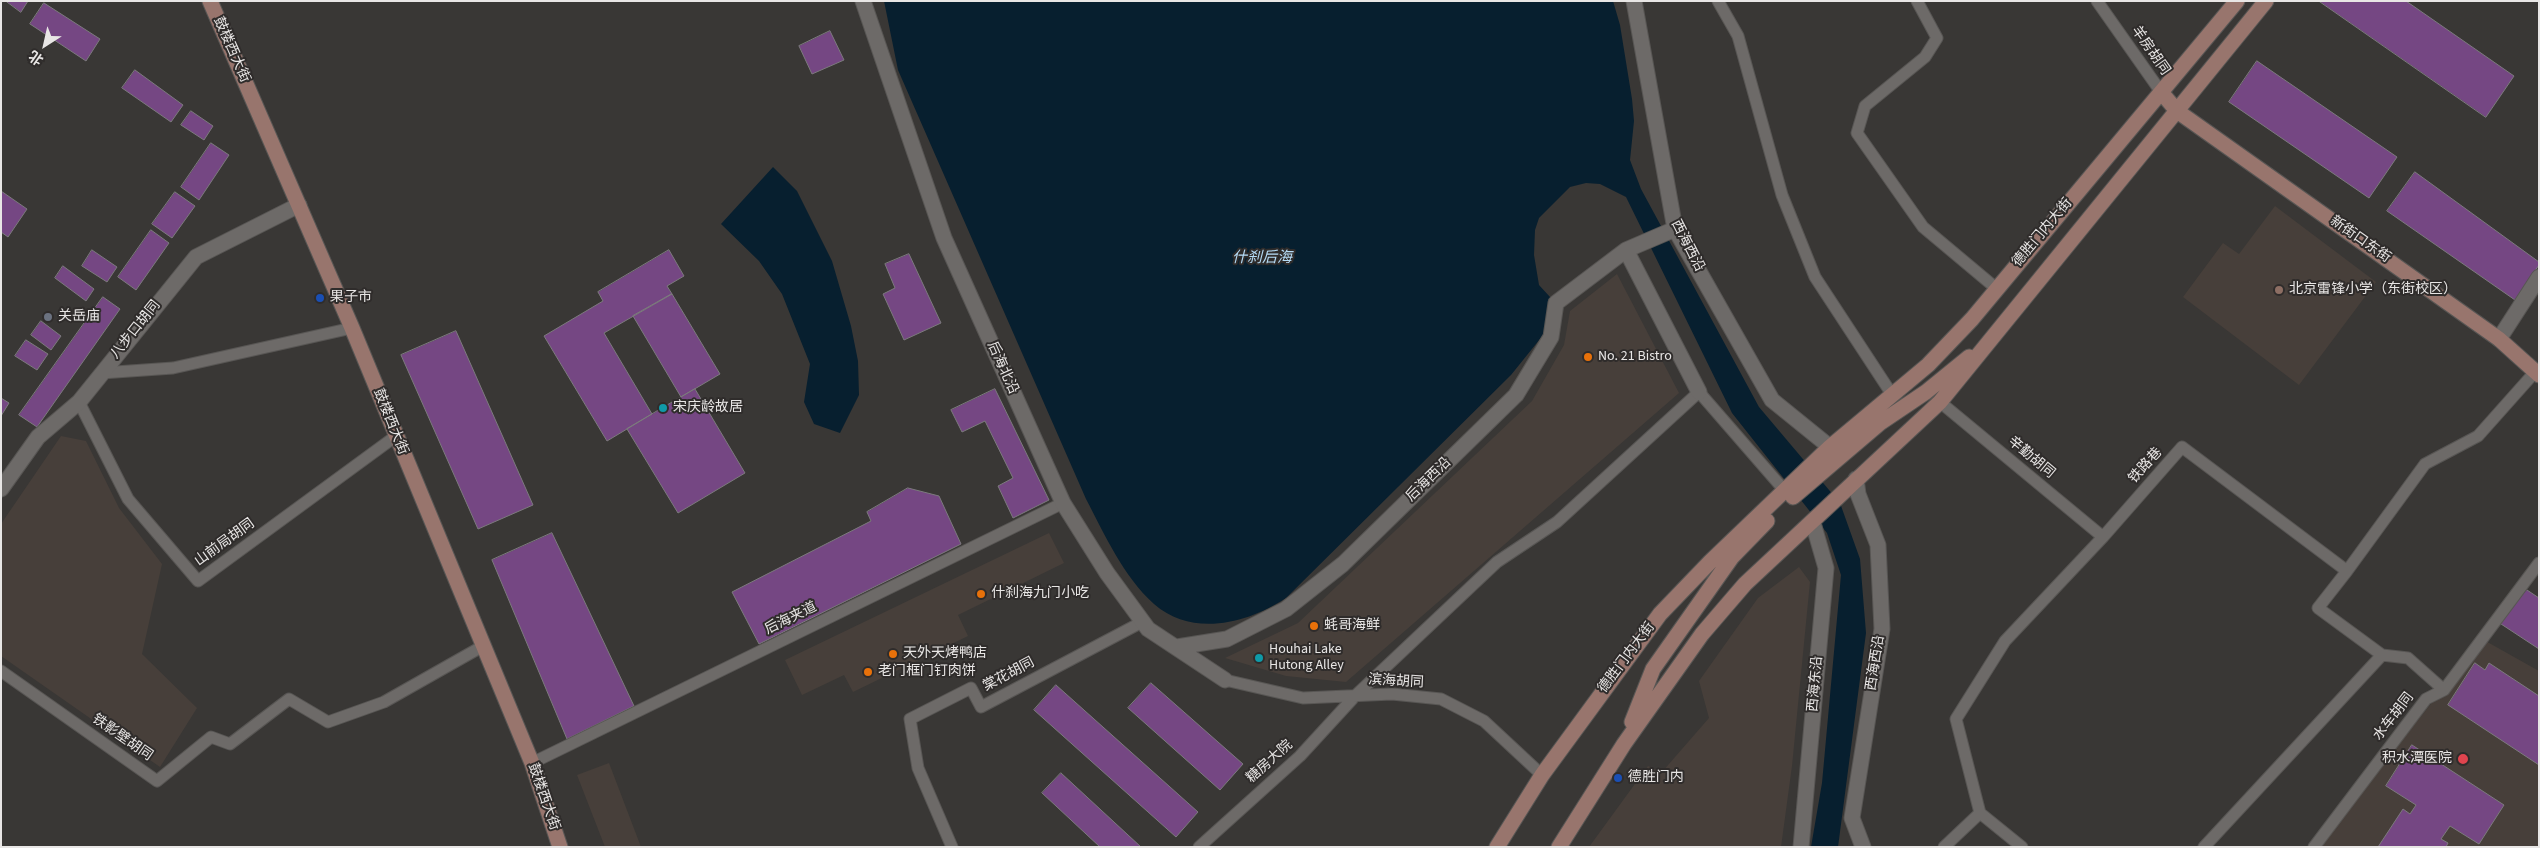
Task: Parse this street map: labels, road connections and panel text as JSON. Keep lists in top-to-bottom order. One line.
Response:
{"streets":{"main road":["鼓楼西大街","德胜门内大街","新街口东街"],"street":["西海西沿","八步口胡同","后海北沿","后海西沿","西海东沿"],"lane":["羊房胡同","辛勤胡同","铁路巷","山前局胡同","后海夹道","棠花胡同","滨海胡同","水车胡同","铁影壁胡同","糖房大院"]},"crossings":[["鼓楼西大街","八步口胡同"],["鼓楼西大街","山前局胡同"],["鼓楼西大街","后海夹道"],["鼓楼西大街","铁影壁胡同"],["羊房胡同","德胜门内大街"],["羊房胡同","新街口东街"],["德胜门内大街","新街口东街"],["德胜门内大街","西海西沿"],["德胜门内大街","辛勤胡同"],["德胜门内大街","滨海胡同"],["德胜门内大街","西海东沿"],["西海西沿","后海西沿"],["八步口胡同","山前局胡同"],["后海北沿","后海西沿"],["后海北沿","后海夹道"],["后海北沿","棠花胡同"],["后海北沿","滨海胡同"],["辛勤胡同","铁路巷"],["滨海胡同","糖房大院"]],"water":["什刹后海"],"places":["北京雷锋小学（东街校区）","果子市","关岳庙","No. 21 Bistro","宋庆龄故居","什刹海九门小吃","蚝哥海鲜","天外天烤鸭店","Houhai Lake Hutong Alley","老门框门钉肉饼","积水潭医院","德胜门内"],"north":"bottom left"}
